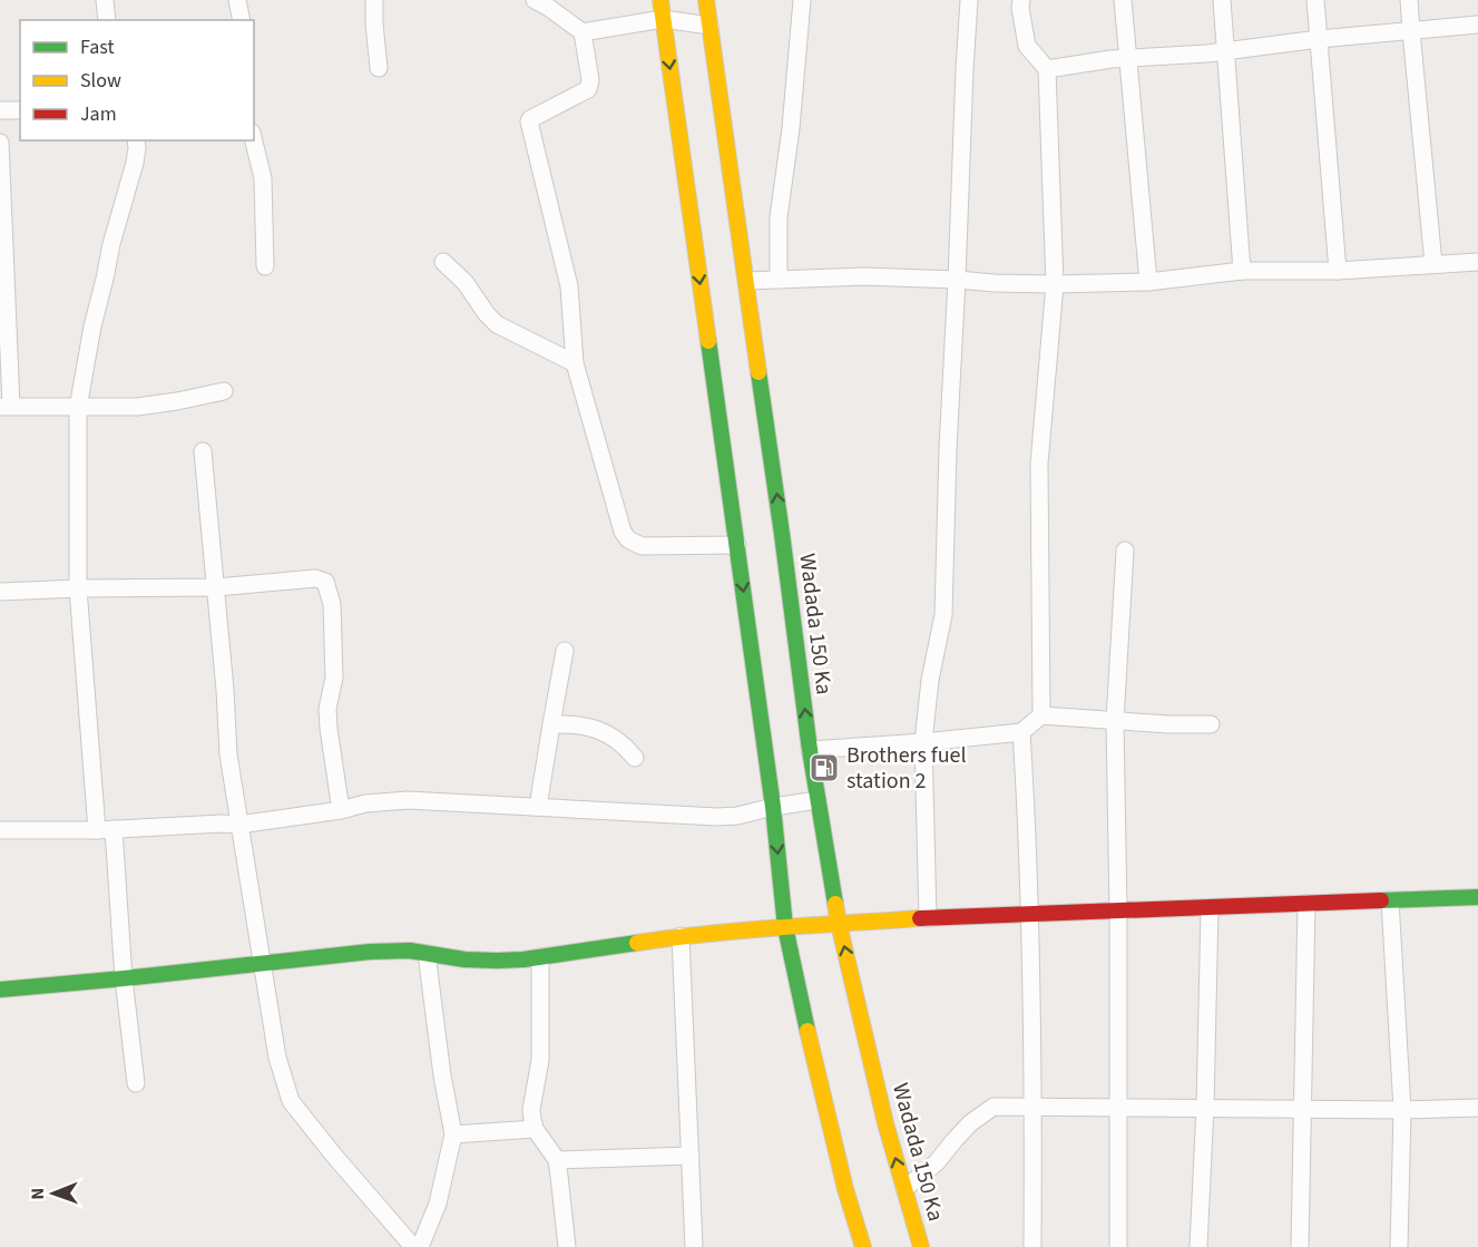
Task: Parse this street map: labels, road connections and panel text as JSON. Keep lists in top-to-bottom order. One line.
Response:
{"streets":{"street":["Wadada 150 Ka"]},"places":{"fuel station":["Brothers fuel station 2"]},"legend":["Fast","Slow","Jam"],"north":"left"}
